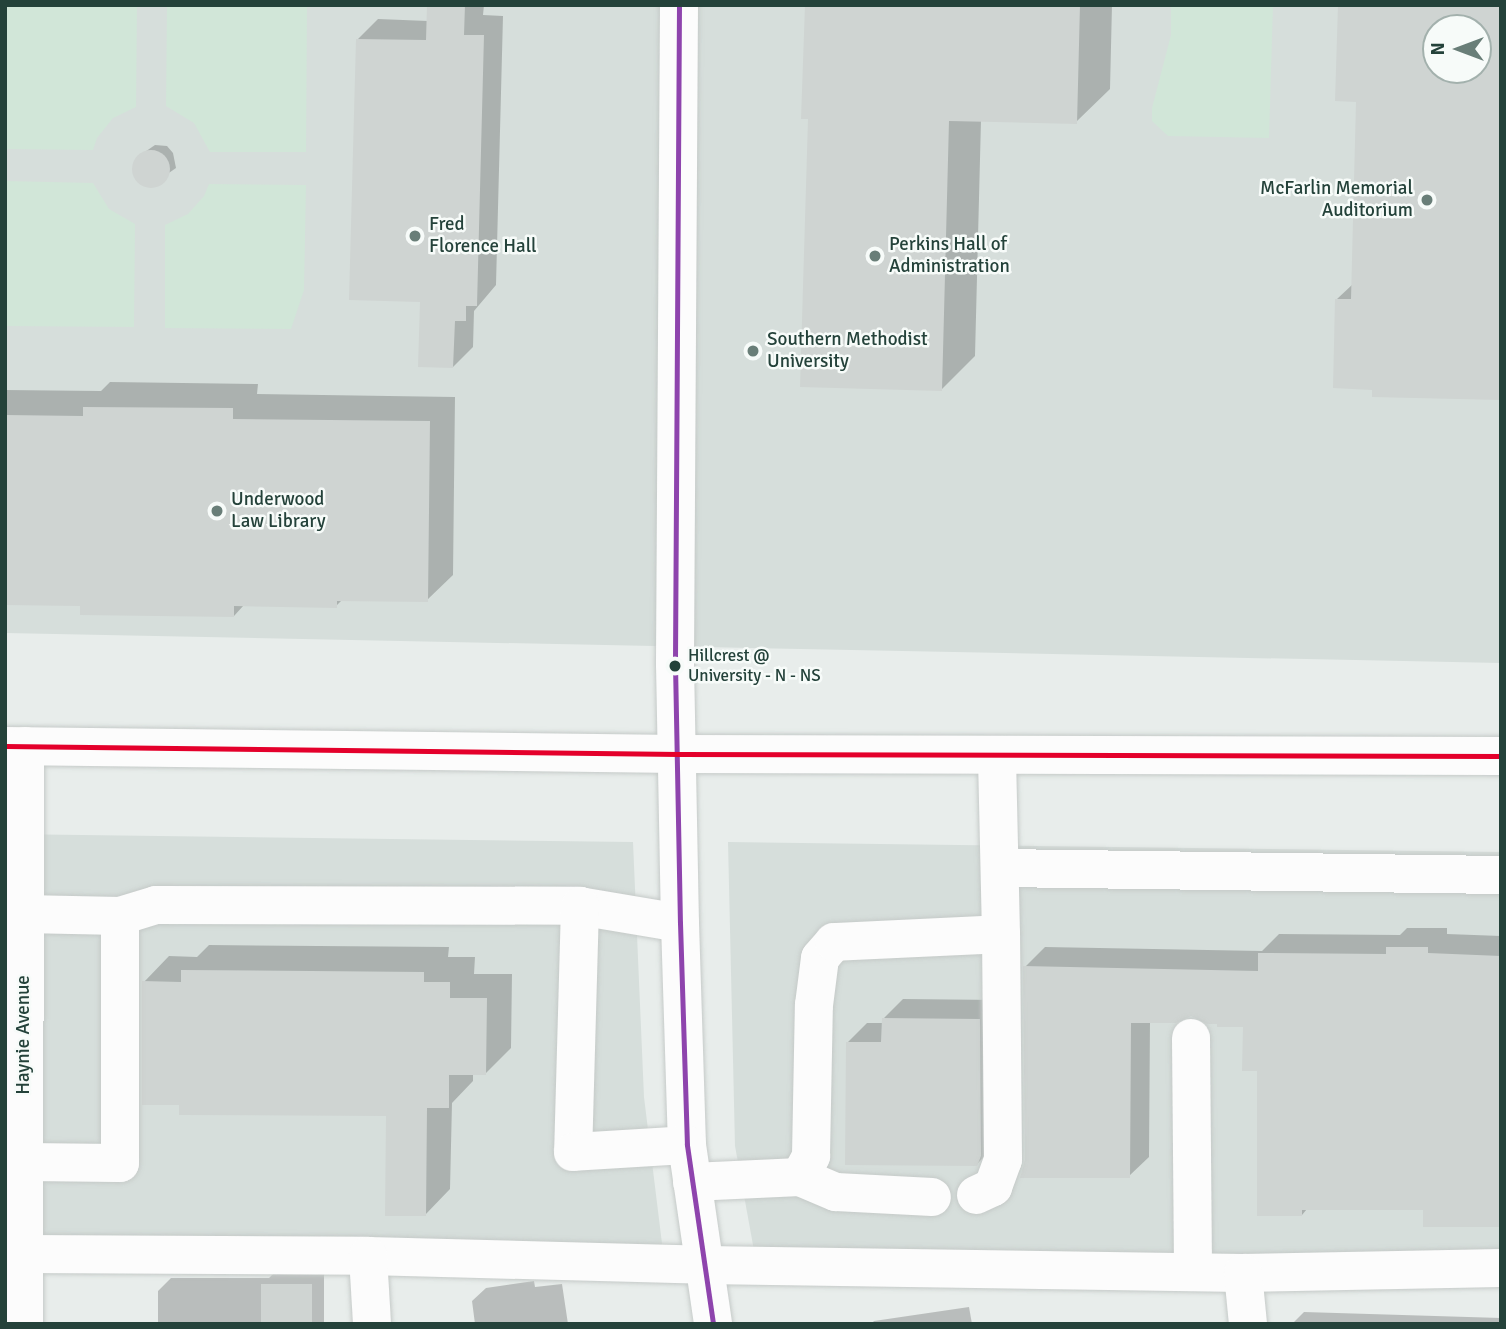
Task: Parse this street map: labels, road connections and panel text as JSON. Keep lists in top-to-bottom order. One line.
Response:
{"streets":{"street":["Haynie Avenue"]},"places":["McFarlin Memorial Auditorium","Fred Florence Hall","Perkins Hall of Administration","Southern Methodist University","Underwood Law Library","Hillcrest @ University - N - NS"],"north":"left"}
